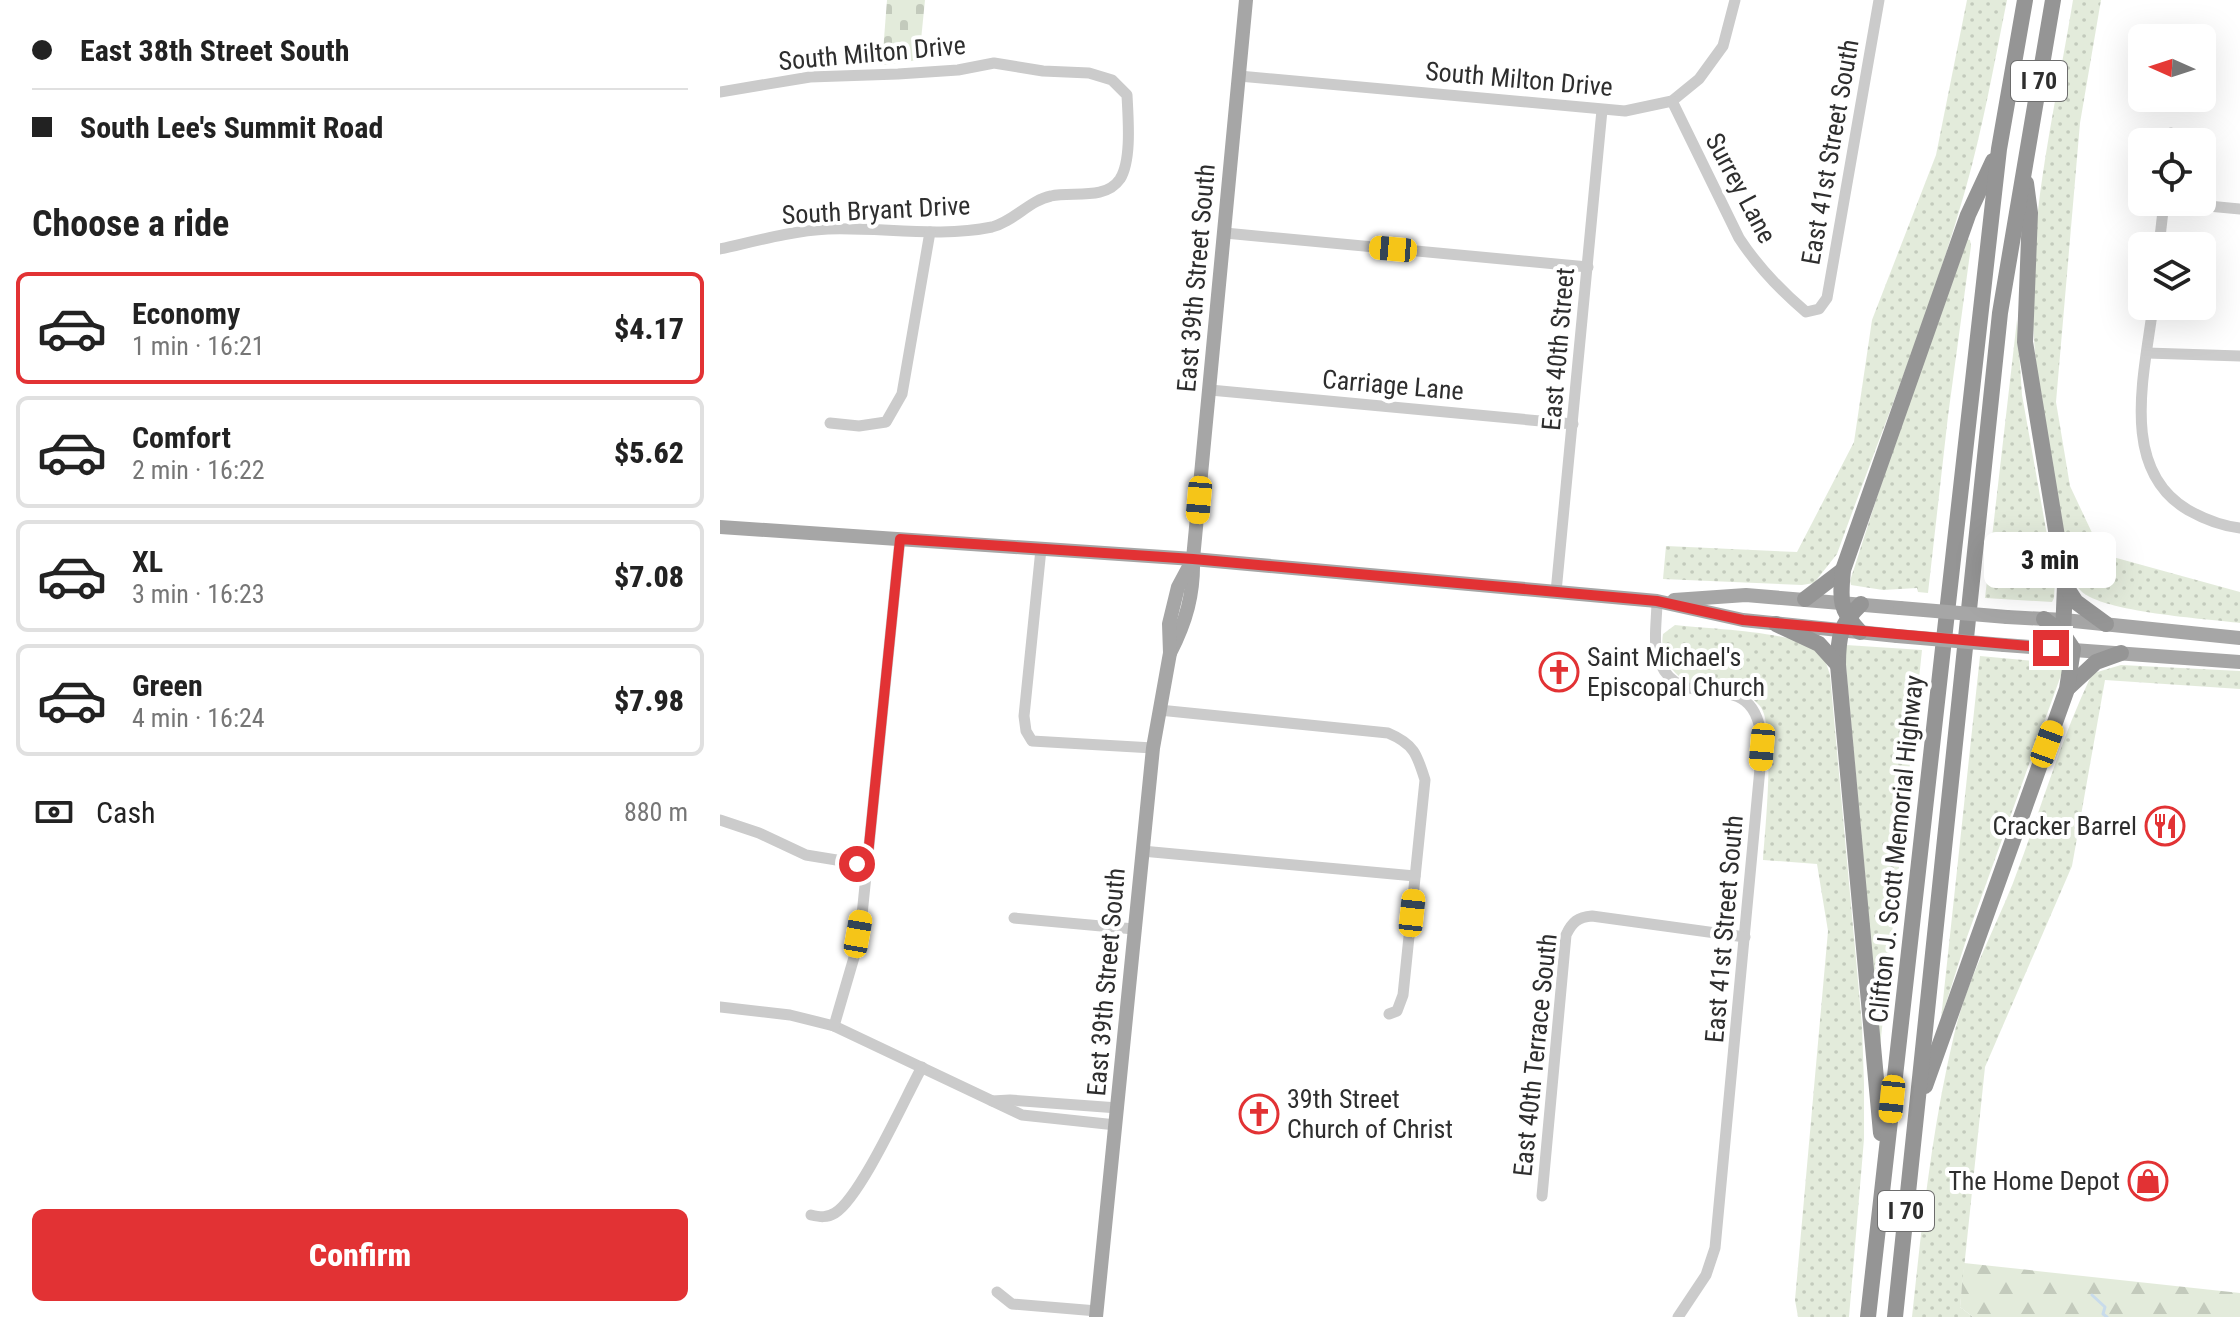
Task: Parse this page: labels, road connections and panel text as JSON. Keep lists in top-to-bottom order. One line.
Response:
{"streets":{"highway":["I 70","Clifton J. Scott Memorial Highway"],"main road":["East 39th Street South"],"street":["South Milton Drive","East 41st Street South","Surrey Lane","South Bryant Drive","East 40th Street","Carriage Lane","East 40th Terrace South"]},"crossings":[["South Milton Drive","Surrey Lane"],["South Milton Drive","South Bryant Drive"],["South Milton Drive","East 39th Street South"],["South Milton Drive","East 40th Street"],["I 70","Clifton J. Scott Memorial Highway"],["East 41st Street South","Surrey Lane"],["East 41st Street South","East 40th Terrace South"],["East 39th Street South","Carriage Lane"],["East 40th Street","Carriage Lane"]],"places":{"church":["Saint Michael's Episcopal Church","39th Street Church of Christ"],"restaurant":["Cracker Barrel"],"shop":["The Home Depot"]},"north":"left","page":{"banner":["East 38th Street South","South Lee's Summit Road"],"heading":"Choose a ride","list":[{"name":"Economy","note":"1 min · 16:21","value":"$4.17"},{"name":"Comfort","note":"2 min · 16:22","value":"$5.62"},{"name":"XL","note":"3 min · 16:23","value":"$7.08"},{"name":"Green","note":"4 min · 16:24","value":"$7.98"}],"bubble":"3 min","pay":["Cash","880 m"],"buttons":"Confirm"}}
